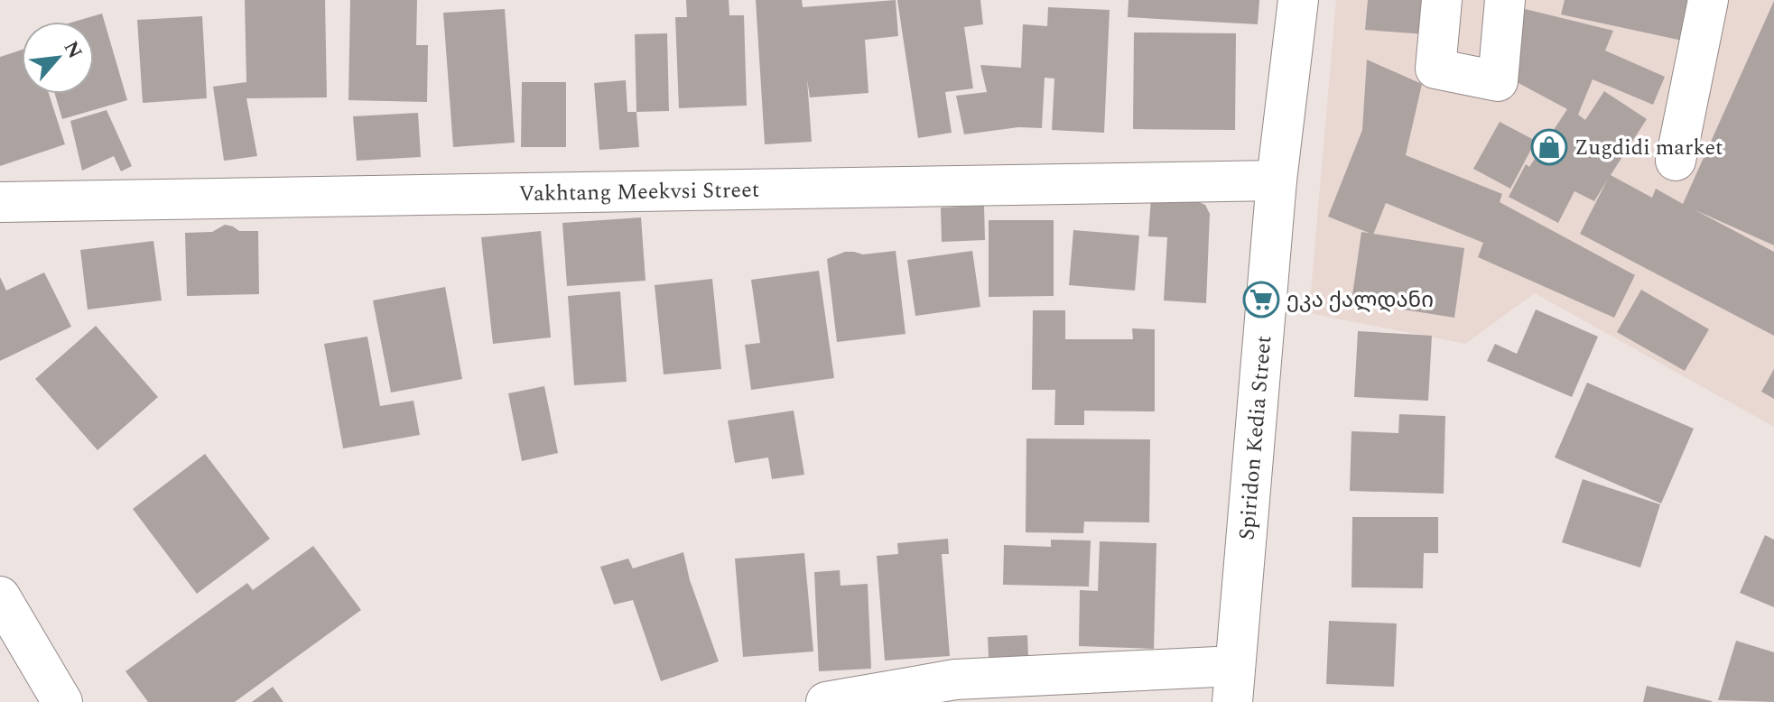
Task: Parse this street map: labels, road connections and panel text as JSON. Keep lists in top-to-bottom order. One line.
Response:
{"streets":{"street":["Vakhtang Meekvsi Street","Spiridon Kedia Street"]},"crossings":[["Vakhtang Meekvsi Street","Spiridon Kedia Street"]],"places":{"shop":["Zugdidi market"],"supermarket":["ეკა ქალდანი"]},"north":"top right"}
